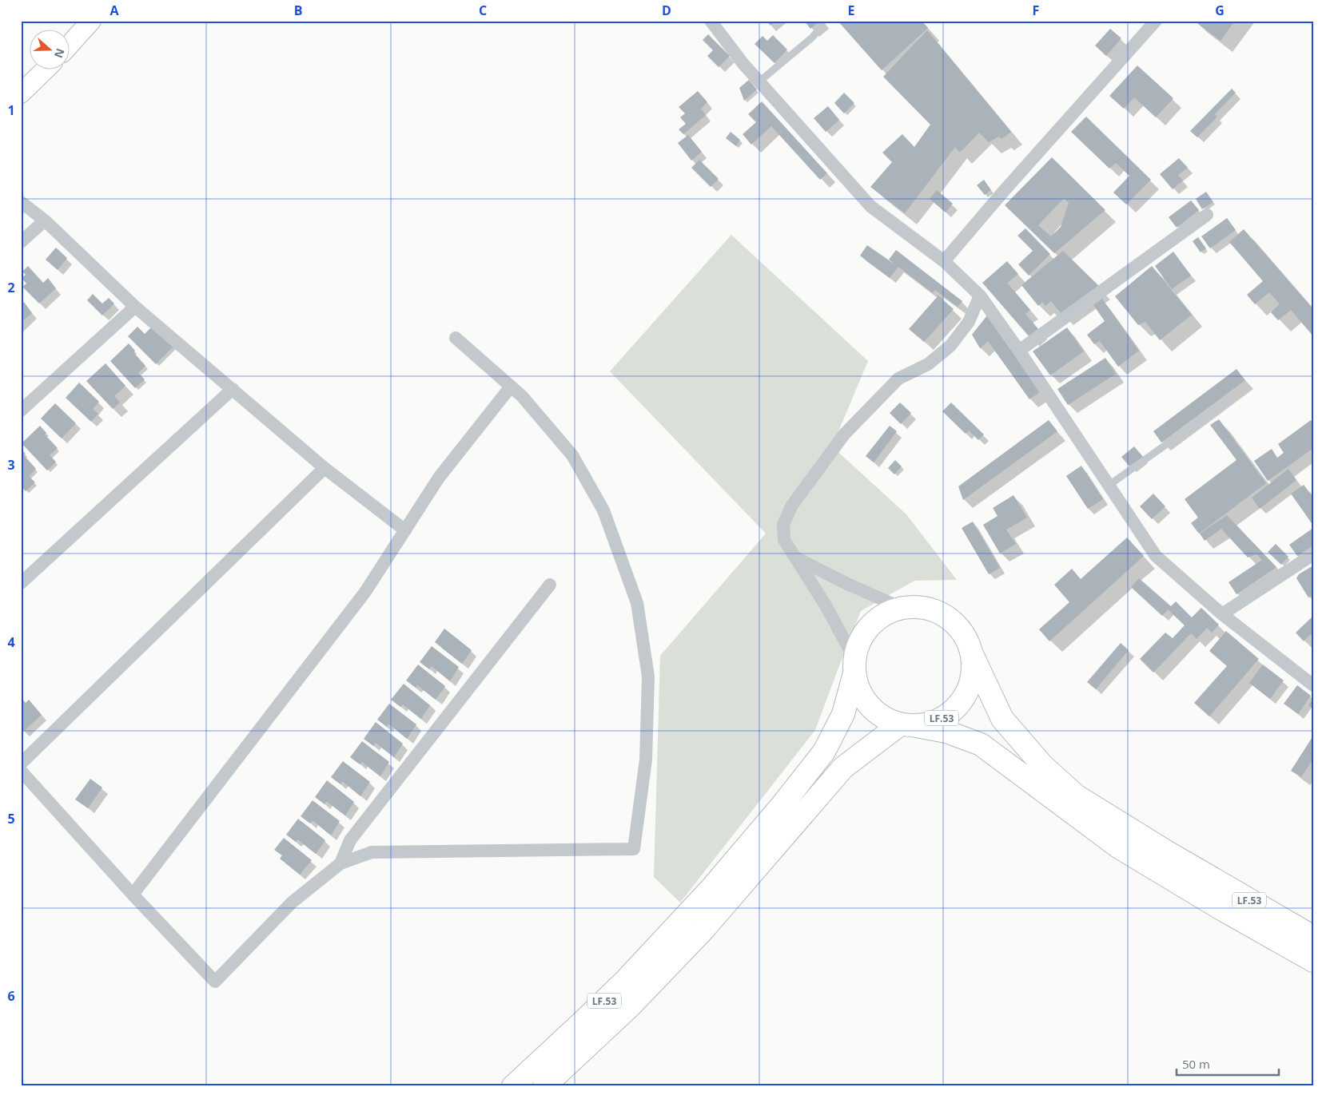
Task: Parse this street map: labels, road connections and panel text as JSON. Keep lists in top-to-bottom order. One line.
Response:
{"streets":{"highway":["LF.53"]},"scale_bar":"50 m","north":"right","grid":{"columns":["A","B","C","D","E","F","G"],"rows":["1","2","3","4","5","6"]}}
